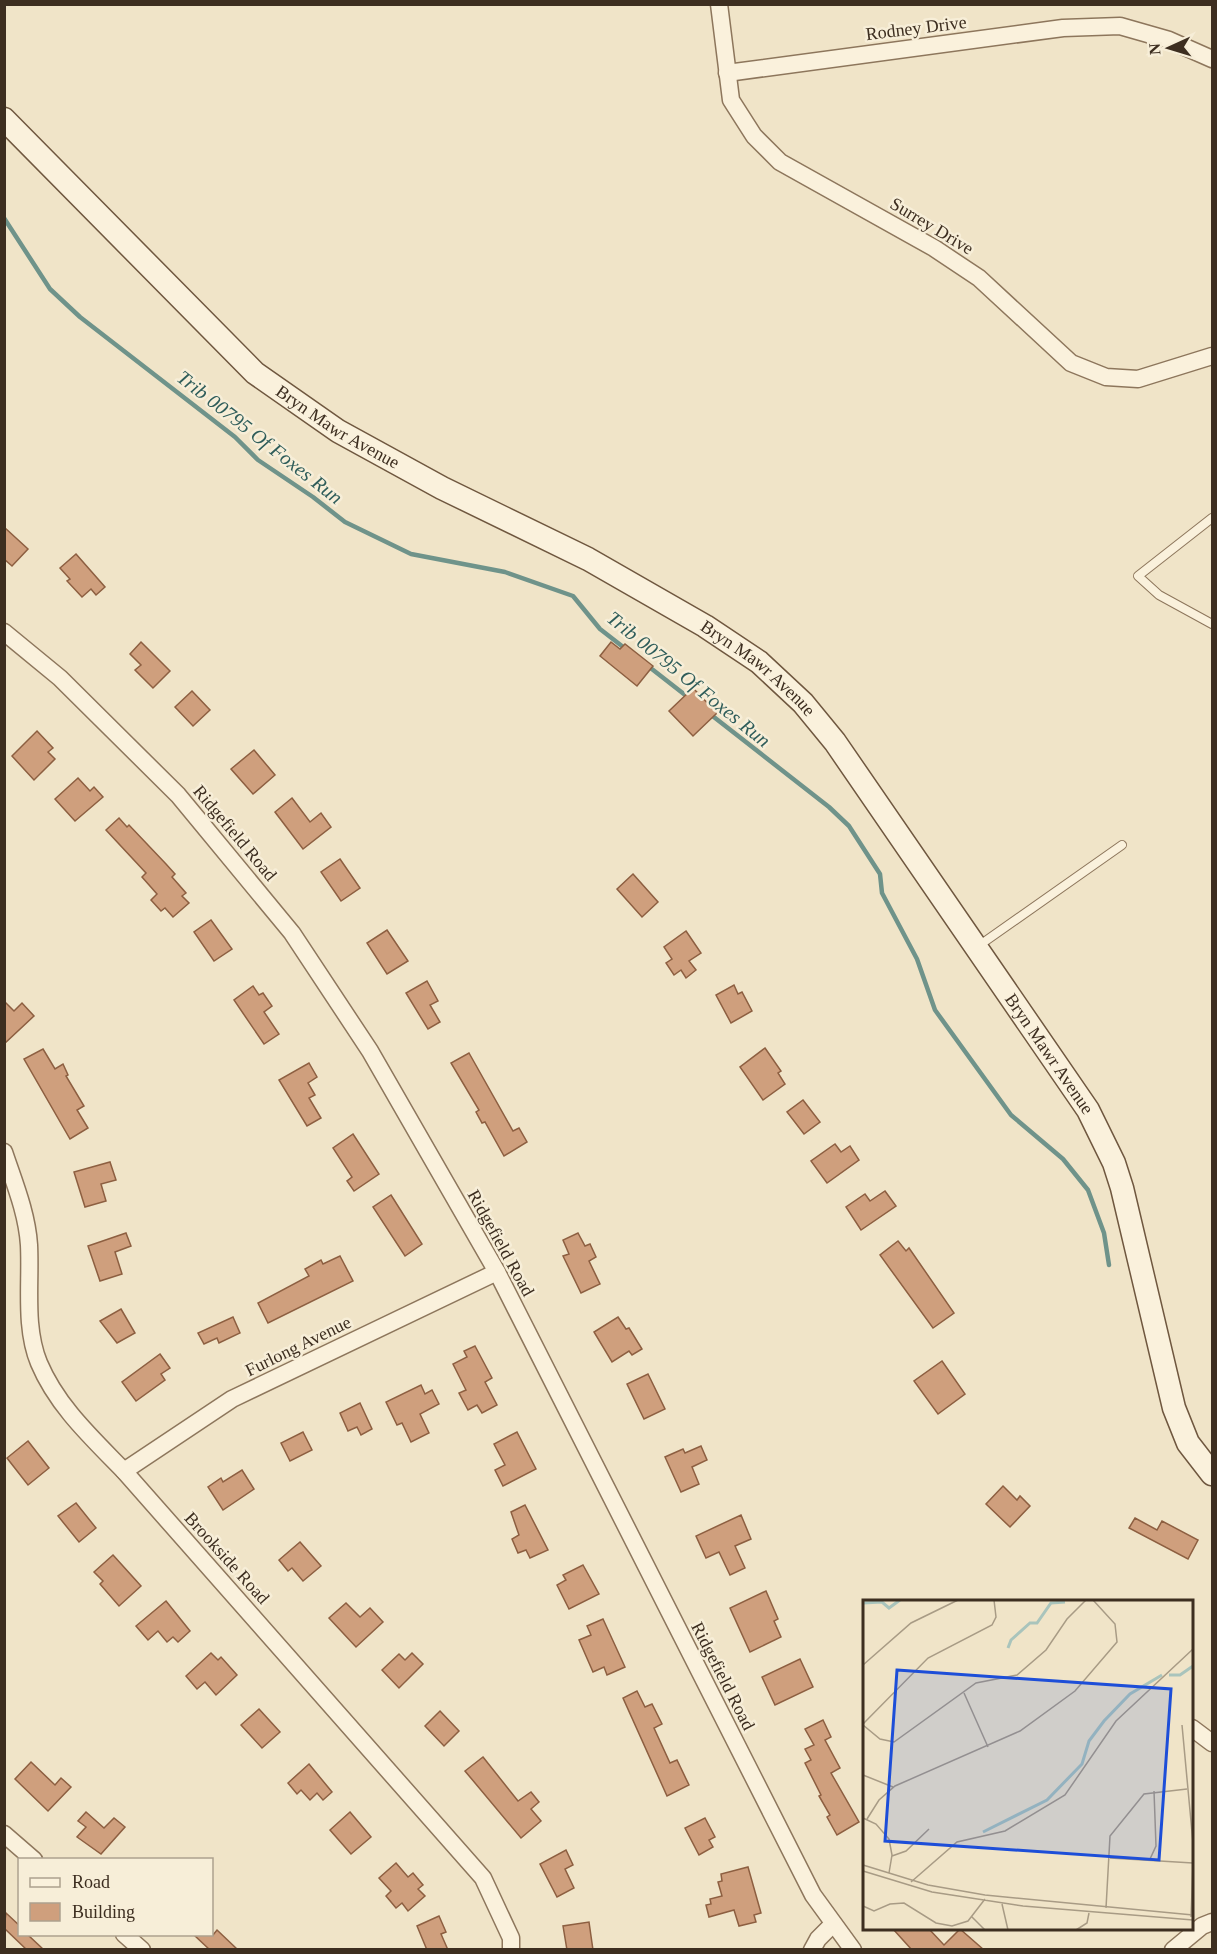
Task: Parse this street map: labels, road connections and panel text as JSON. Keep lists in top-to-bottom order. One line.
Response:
{"streets":{"main road":["Bryn Mawr Avenue"],"street":["Rodney Drive","Surrey Drive","Ridgefield Road","Furlong Avenue","Brookside Road"]},"crossings":[["Rodney Drive","Surrey Drive"],["Ridgefield Road","Furlong Avenue"],["Furlong Avenue","Brookside Road"]],"water":["Trib 00795 Of Foxes Run"],"legend":["Road","Building"],"north":"left"}
